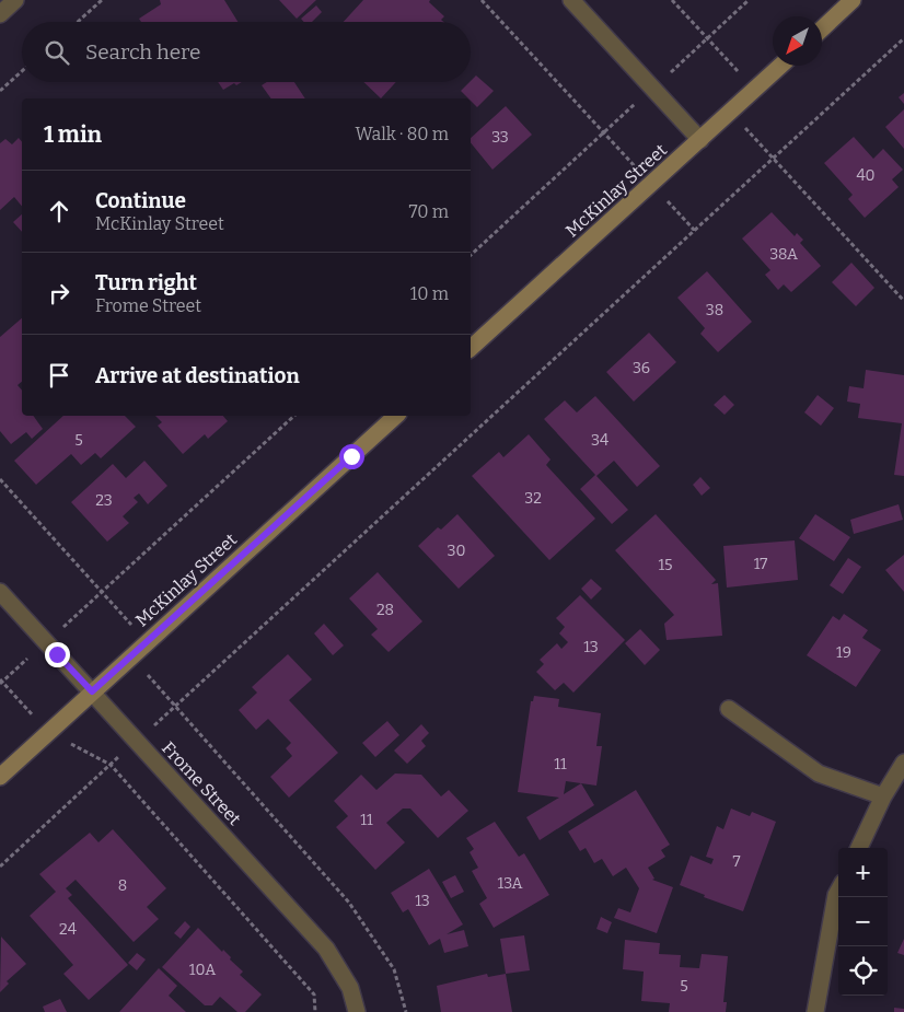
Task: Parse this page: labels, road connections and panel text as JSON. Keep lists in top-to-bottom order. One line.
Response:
{"streets":{"street":["McKinlay Street","Frome Street"]},"crossings":[["McKinlay Street","Frome Street"]],"house_numbers":["33","40","38A","38","36","5","34","32","23","30","17","15","28","13","19","11","11","7","13A","8","13","24","10A","5"],"north":"bottom left","page":{"search":"Search here","heading":["1 min","Walk · 80 m"],"list":[["Continue","McKinlay Street","70 m"],["Turn right","Frome Street","10 m"],"Arrive at destination"],"map_buttons":["+","−"]}}
